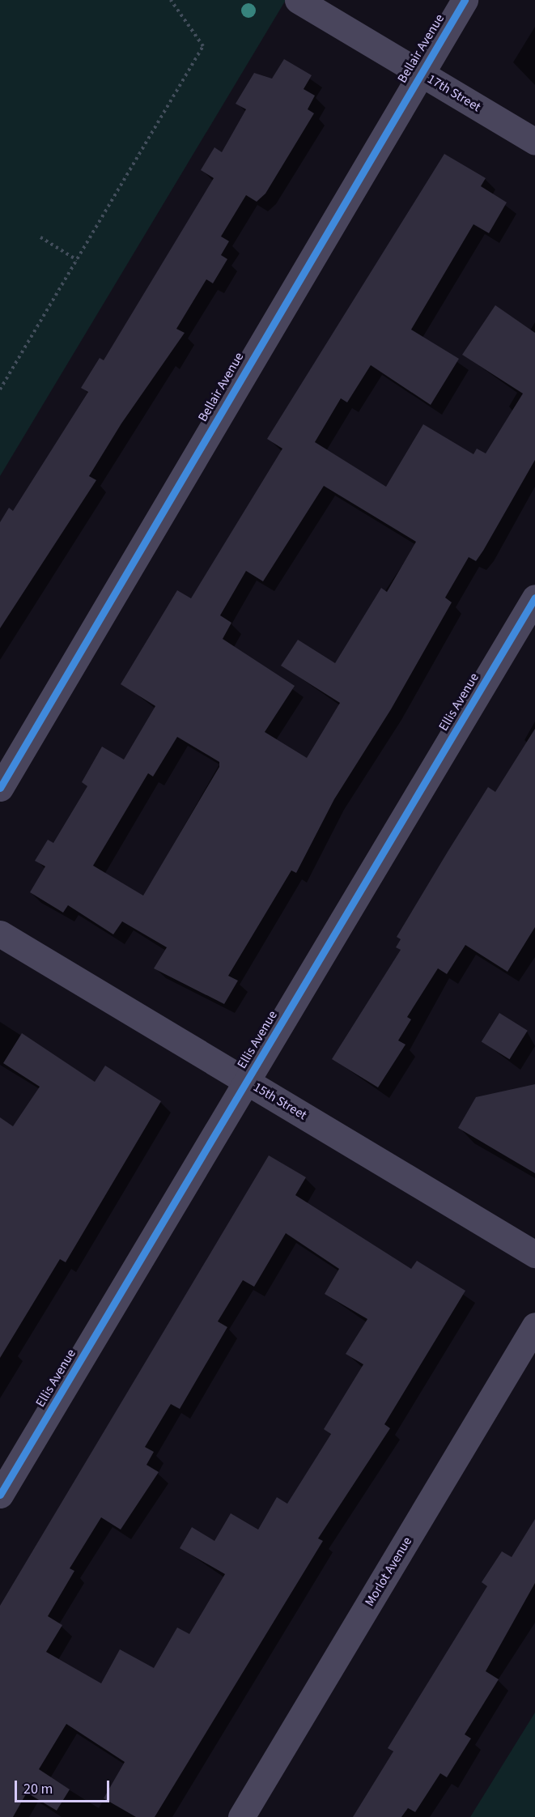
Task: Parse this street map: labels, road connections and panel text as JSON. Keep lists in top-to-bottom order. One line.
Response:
{"streets":{"street":["Bellair Avenue","17th Street","Ellis Avenue","15th Street","Morlot Avenue"]},"crossings":[["Bellair Avenue","17th Street"],["Ellis Avenue","15th Street"]],"scale_bar":"20 m"}
